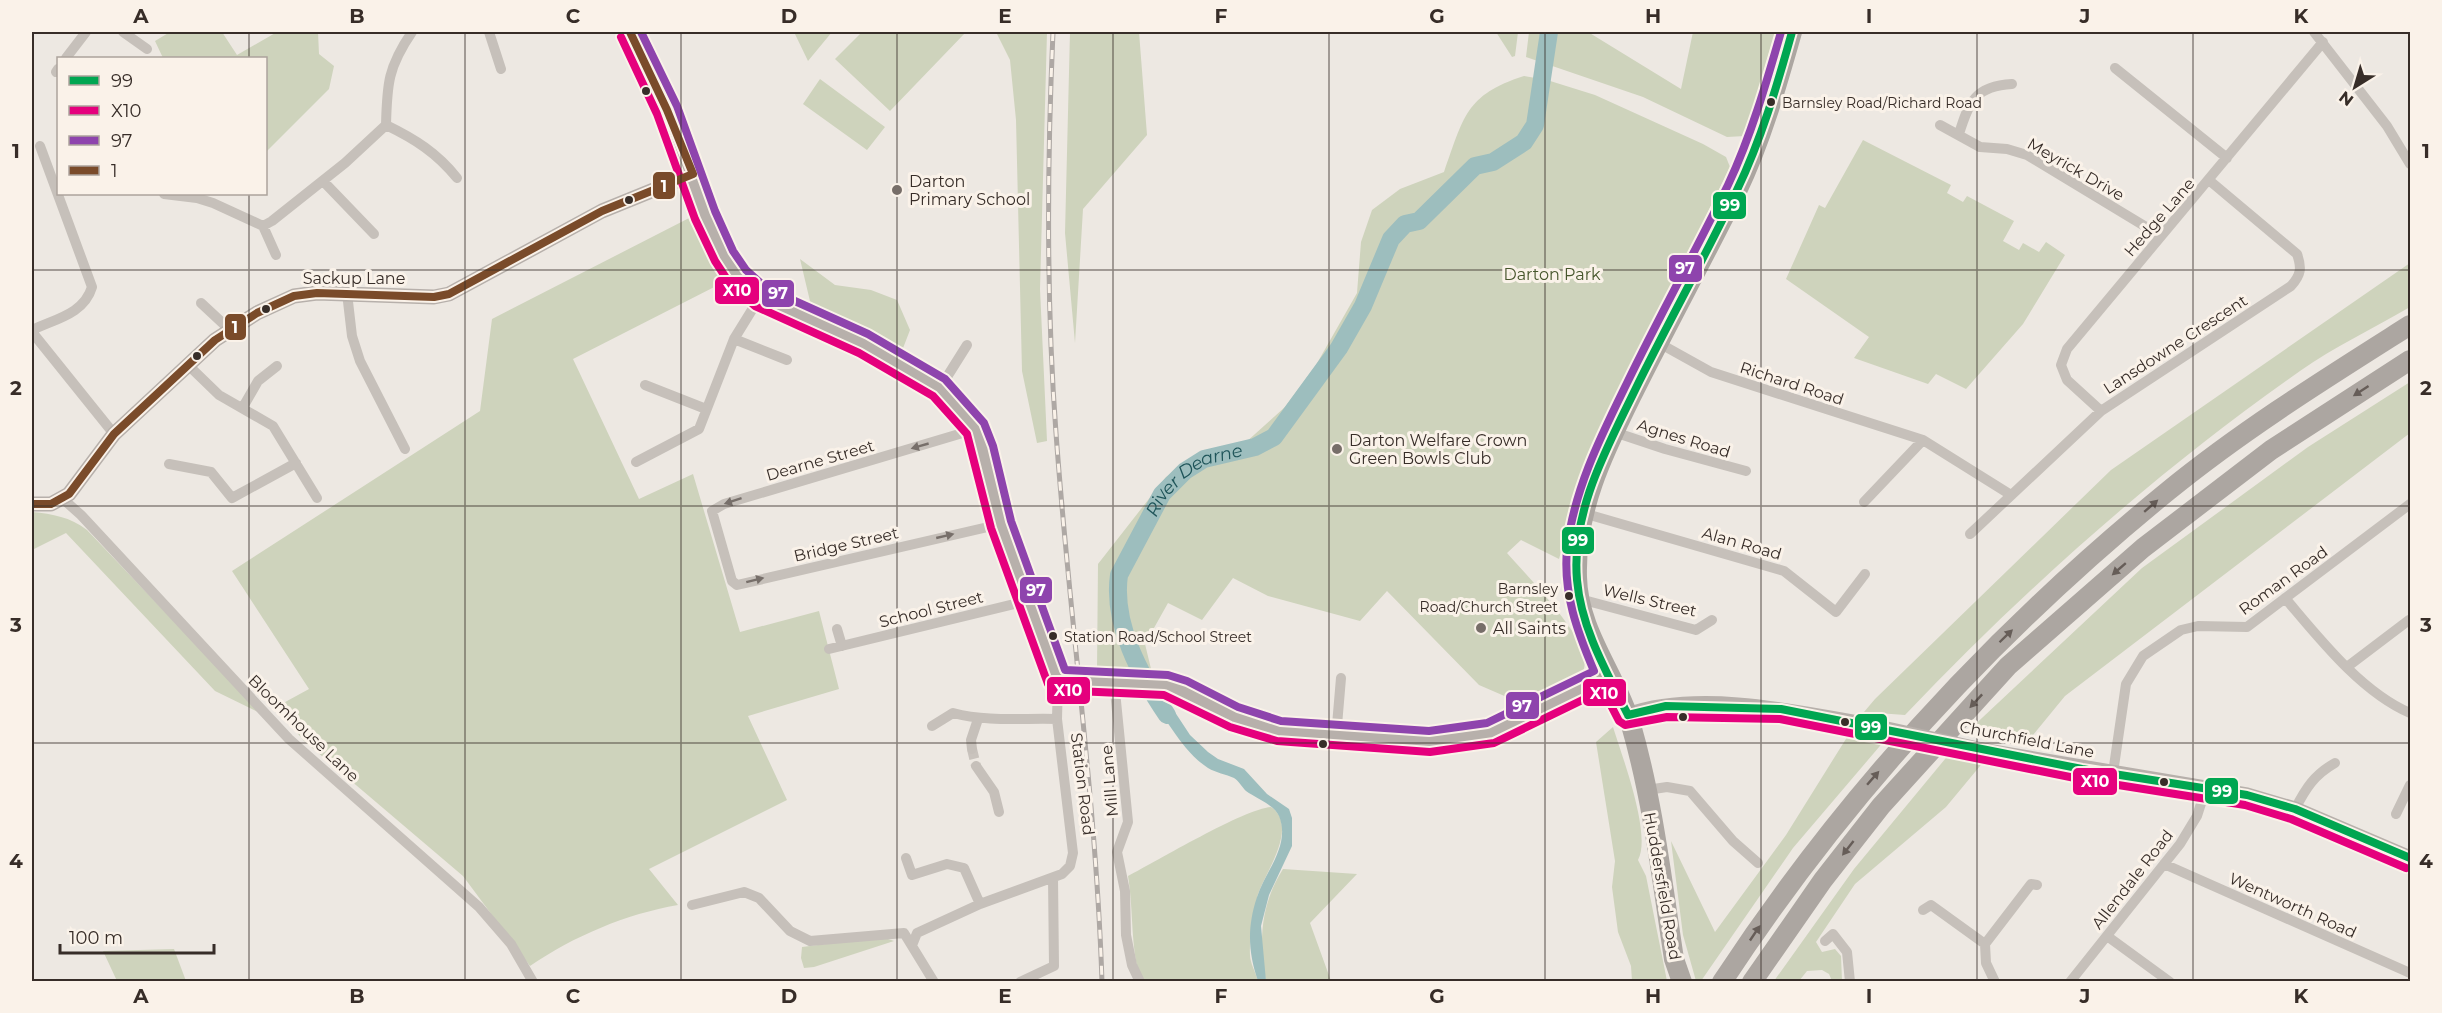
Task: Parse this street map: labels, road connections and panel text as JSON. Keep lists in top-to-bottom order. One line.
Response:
{"streets":{"highway":["Huddersfield Road"],"street":["Meyrick Drive","Hedge Lane","Sackup Lane","Lansdowne Crescent","Richard Road","Agnes Road","Dearne Street","Alan Road","Bridge Street","Roman Road","Wells Street","School Street","Bloomhouse Lane","Churchfield Lane","Mill Lane","Station Road","Allendale Road","Wentworth Road"]},"crossings":[["Meyrick Drive","Hedge Lane"],["Hedge Lane","Lansdowne Crescent"],["Sackup Lane","Bloomhouse Lane"],["Sackup Lane","Station Road"],["Lansdowne Crescent","Richard Road"],["Richard Road","Huddersfield Road"],["Agnes Road","Huddersfield Road"],["Dearne Street","Bridge Street"],["Dearne Street","Station Road"],["Alan Road","Huddersfield Road"],["Bridge Street","Station Road"],["Roman Road","Churchfield Lane"],["Wells Street","Huddersfield Road"],["School Street","Station Road"],["Churchfield Lane","Allendale Road"],["Churchfield Lane","Huddersfield Road"],["Allendale Road","Wentworth Road"]],"one_way":["Dearne Street","Bridge Street"],"water":["River Dearne"],"parks":["Darton Park"],"places":["Barnsley Road/Richard Road","Darton Primary School","Darton Welfare Crown Green Bowls Club","Barnsley Road/Church Street","All Saints","Station Road/School Street"],"lines":["transit line 99","transit line 97","transit line 1","transit line X10"],"legend":["99","X10","97","1"],"scale_bar":"100 m","north":"bottom left","grid":{"columns":["A","B","C","D","E","F","G","H","I","J","K"],"rows":["1","2","3","4"]}}
